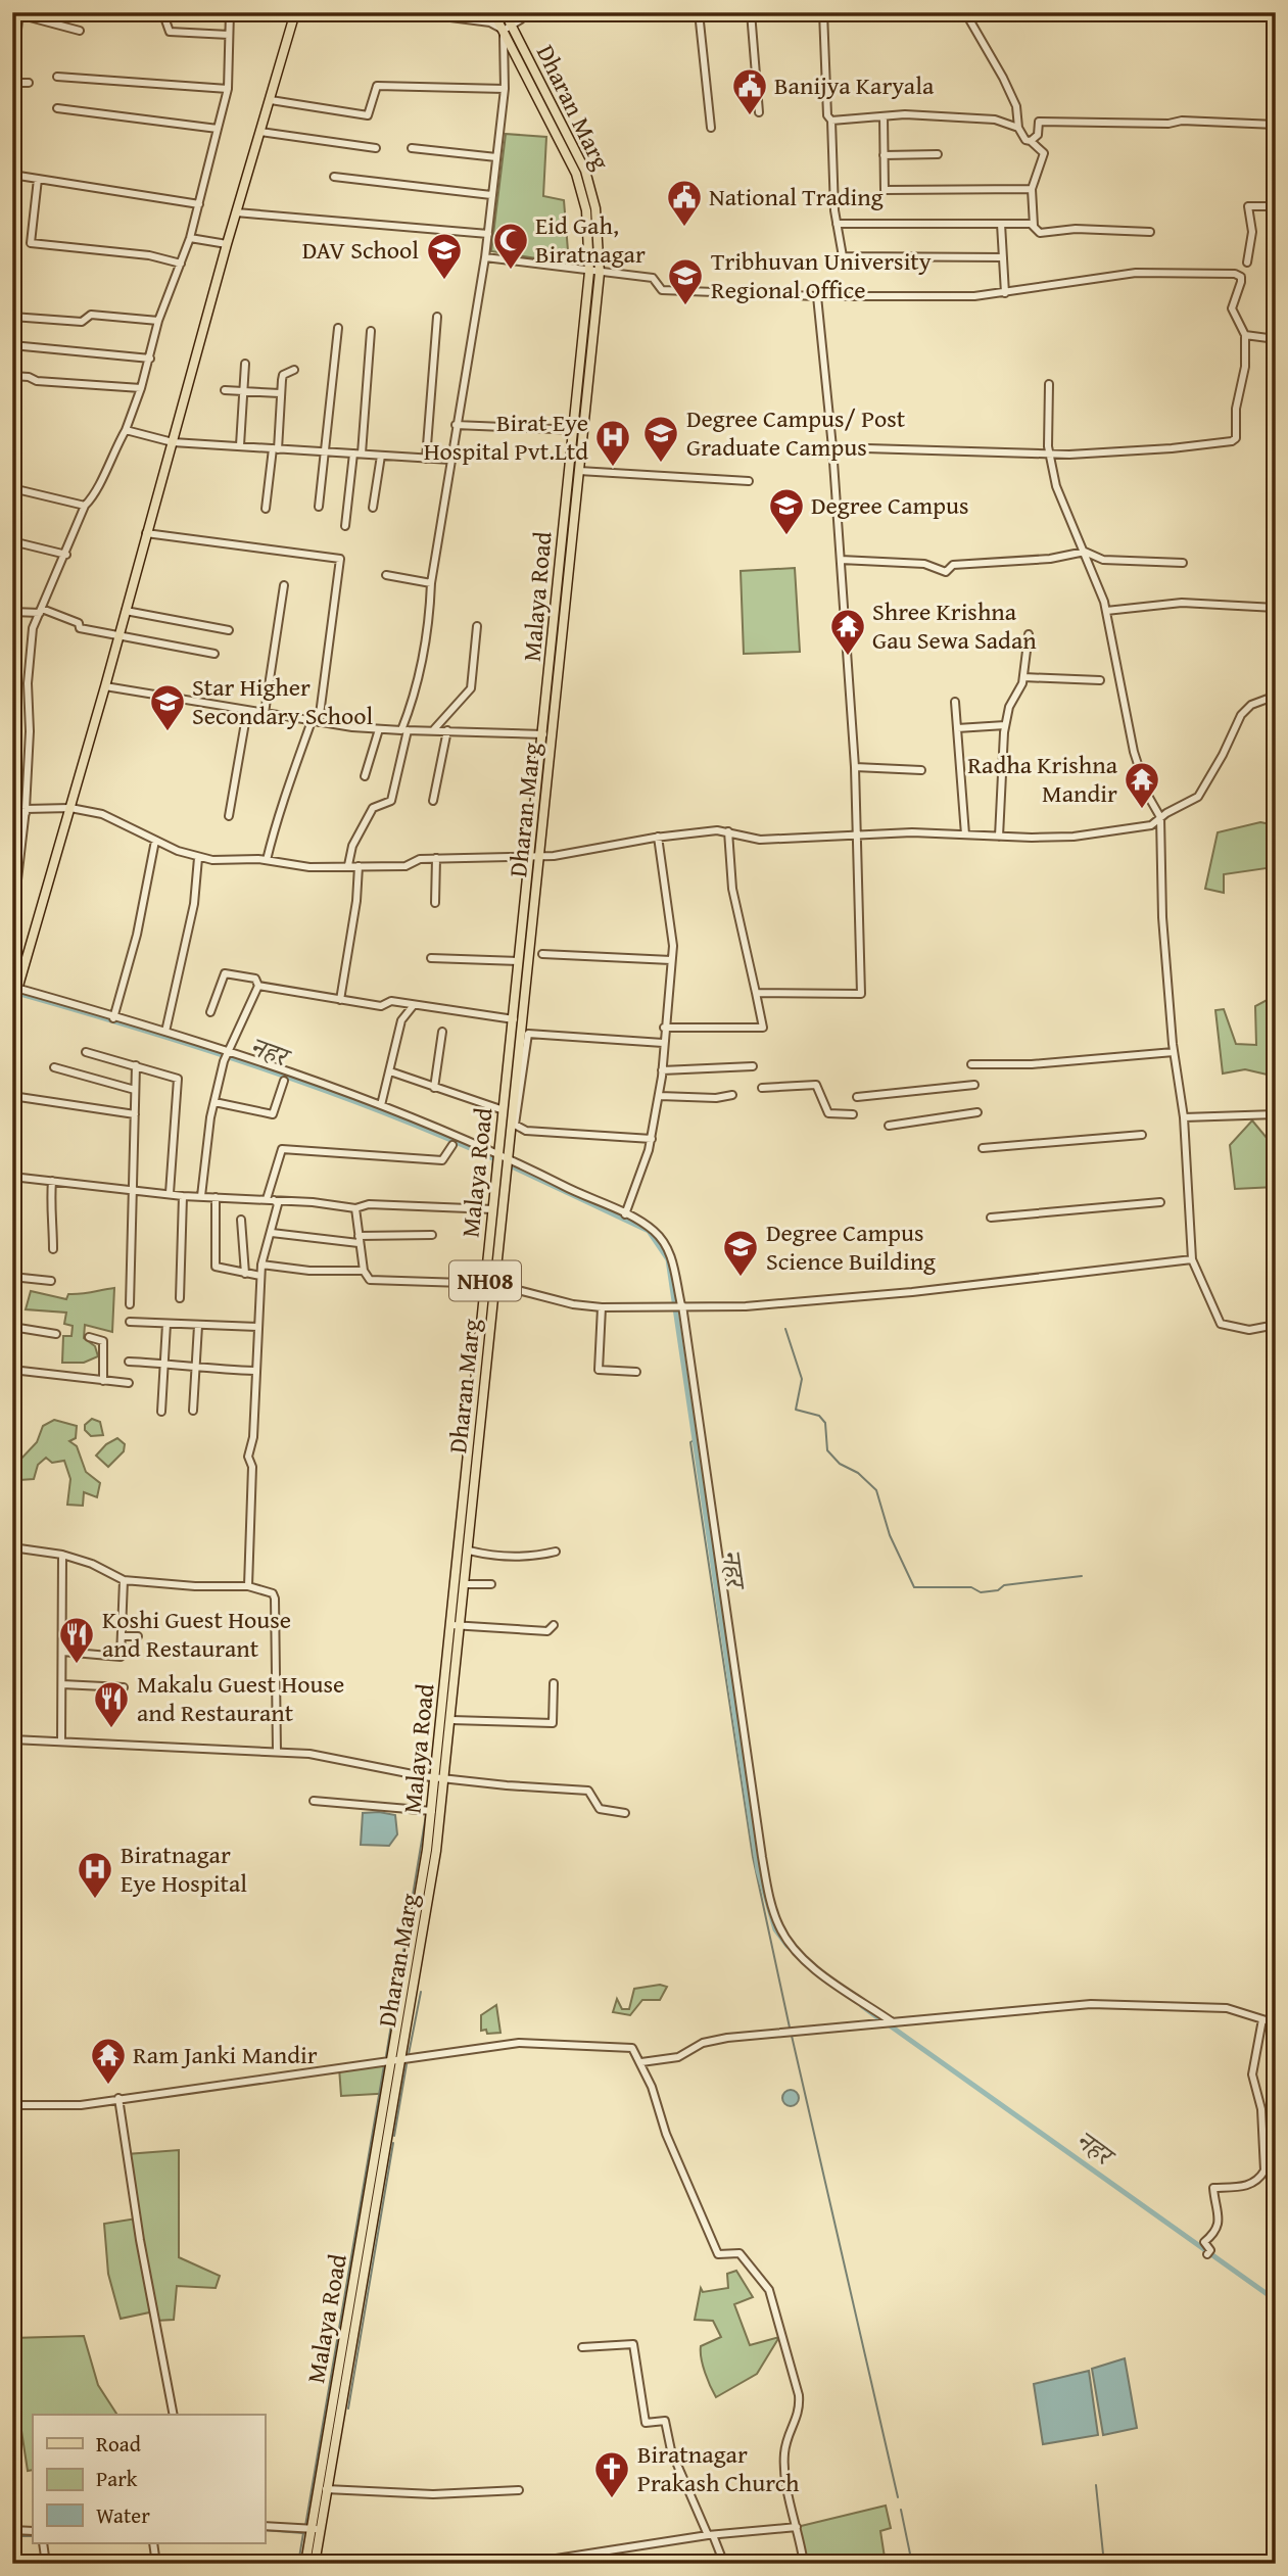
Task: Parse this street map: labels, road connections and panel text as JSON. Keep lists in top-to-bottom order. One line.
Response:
{"streets":{"main road":["Dharan Marg","Malaya Road","NH08"]},"crossings":[["Dharan Marg","Malaya Road"],["Dharan Marg","NH08"]],"water":["नहर"],"places":{"public building":["Banijya Karyala","National Trading"],"mosque":["Eid Gah, Biratnagar"],"school or university":["DAV School","Tribhuvan University Regional Office","Degree Campus/ Post Graduate Campus","Degree Campus","Star Higher Secondary School","Degree Campus Science Building"],"hospital":["Birat Eye Hospital Pvt.Ltd","Biratnagar Eye Hospital"],"temple":["Shree Krishna Gau Sewa Sadan","Radha Krishna Mandir","Ram Janki Mandir"],"restaurant":["Koshi Guest House and Restaurant","Makalu Guest House and Restaurant"],"church":["Biratnagar Prakash Church"]},"legend":["Road","Park","Water"]}
